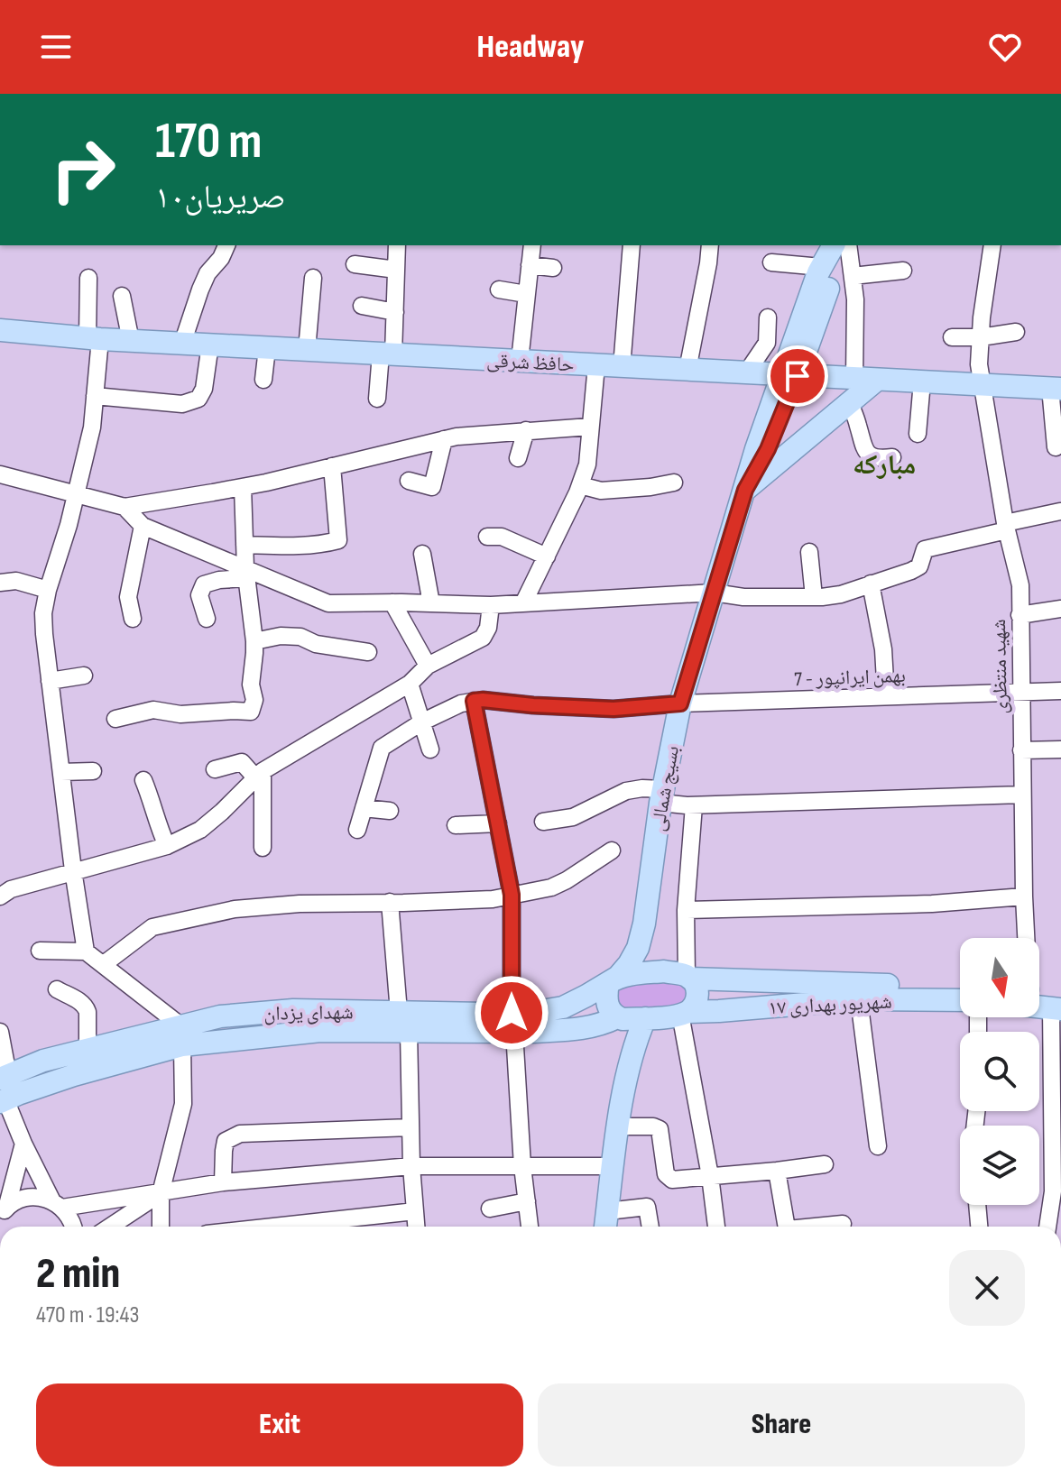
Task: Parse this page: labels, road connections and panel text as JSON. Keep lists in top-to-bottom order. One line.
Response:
{"streets":{"main road":["حافظ شرقی","بسیج شمالی","۱۷ شهریور بهداری","شهدای یزدان"],"street":["شهید منتظری","بهمن ایرانپور - 7"]},"crossings":[["حافظ شرقی","شهید منتظری"],["حافظ شرقی","بسیج شمالی"],["شهید منتظری","بهمن ایرانپور - 7"],["بهمن ایرانپور - 7","بسیج شمالی"],["بسیج شمالی","شهدای یزدان"],["۱۷ شهریور بهداری","شهدای یزدان"]],"districts":["مبارکه"],"north":"bottom","page":{"header":"Headway","turn":["170 m","صریریان۱۰"],"heading":["2 min","470 m · 19:43"],"buttons":["Exit","Share"]}}
